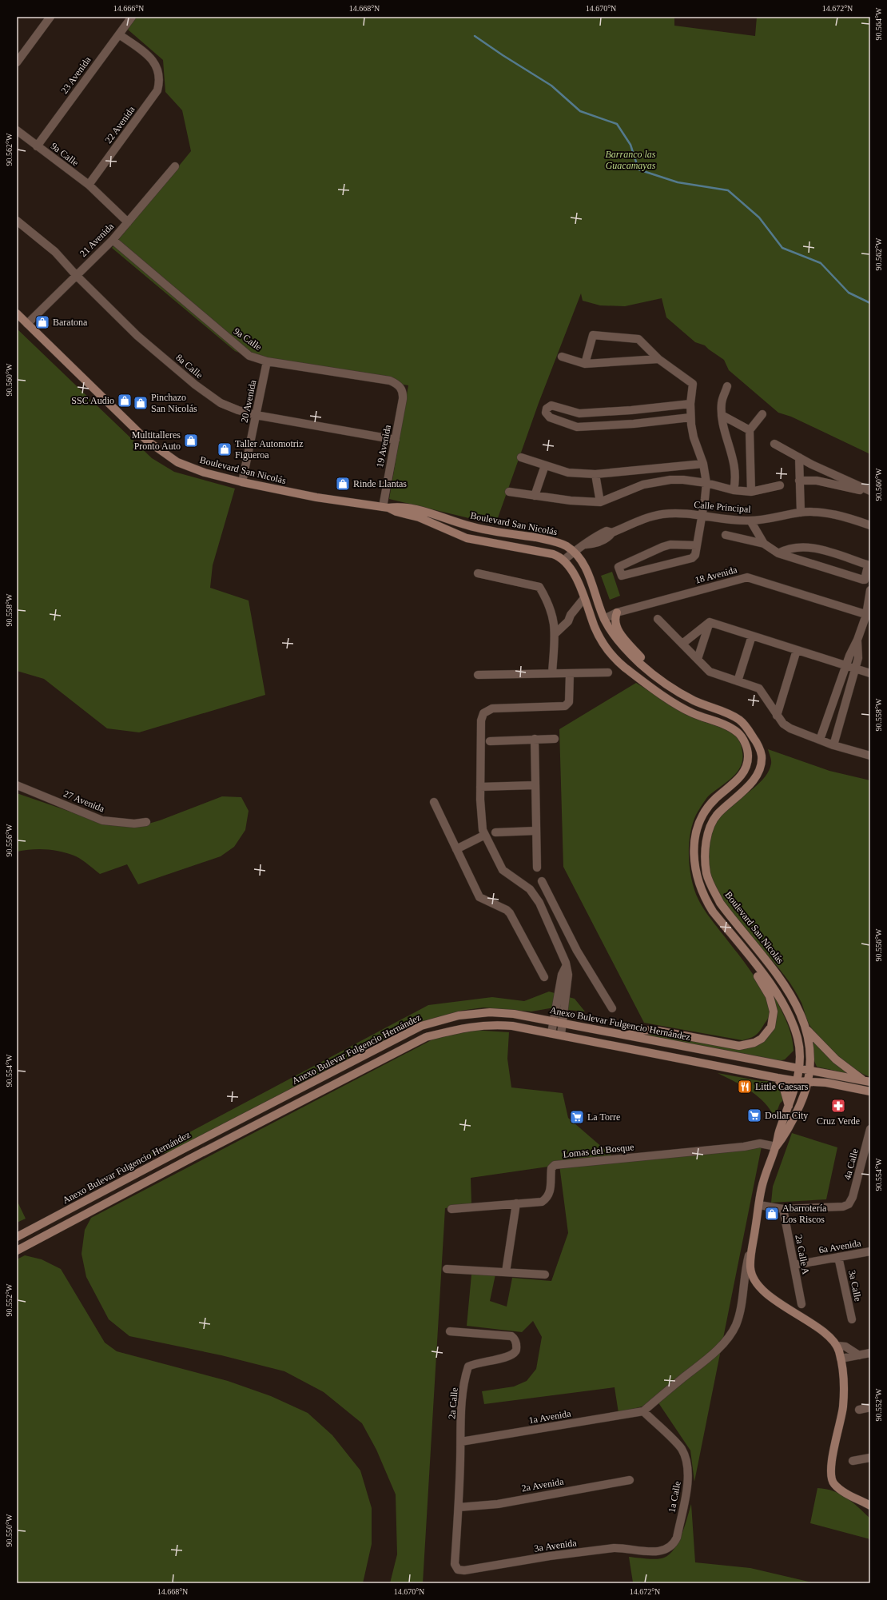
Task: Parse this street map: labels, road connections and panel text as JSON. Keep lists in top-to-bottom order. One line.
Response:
{"streets":{"main road":["Boulevard San Nicolás","Anexo Bulevar Fulgencio Hernández"],"street":["23 Avenida","22 Avenida","9a Calle","21 Avenida","8a Calle","20 Avenida","19 Avenida","Calle Principal","18 Avenida","27 Avenida","Lomas del Bosque","4a Calle","6a Avenida","2a Calle A","3a Calle","2a Calle","1a Avenida","2a Avenida","1a Calle","3a Avenida"]},"crossings":[["23 Avenida","22 Avenida"],["23 Avenida","9a Calle"],["22 Avenida","9a Calle"],["9a Calle","21 Avenida"],["9a Calle","20 Avenida"],["9a Calle","19 Avenida"],["21 Avenida","8a Calle"],["21 Avenida","Boulevard San Nicolás"],["8a Calle","20 Avenida"],["8a Calle","19 Avenida"],["20 Avenida","Boulevard San Nicolás"],["19 Avenida","Boulevard San Nicolás"],["Boulevard San Nicolás","Calle Principal"],["Boulevard San Nicolás","18 Avenida"],["Boulevard San Nicolás","Anexo Bulevar Fulgencio Hernández"],["Boulevard San Nicolás","Lomas del Bosque"],["4a Calle","2a Calle A"],["6a Avenida","2a Calle A"],["6a Avenida","3a Calle"],["2a Calle","1a Avenida"],["2a Calle","2a Avenida"],["2a Calle","3a Avenida"],["1a Avenida","1a Calle"],["1a Calle","3a Avenida"]],"parks":["Barranco las Guacamayas"],"places":{"shop":["Baratona","SSC Audio","Pinchazo San Nicolás","Multitalleres Pronto Auto","Taller Automotriz Figueroa","Rinde Llantas","Abarrotería Los Riscos"],"restaurant":["Little Caesars"],"pharmacy":["Cruz Verde"],"supermarket":["Dollar City","La Torre"]},"coordinates":["14.666°N","14.668°N","14.670°N","14.672°N","90.564°W","90.562°W","90.560°W","90.558°W","90.556°W","90.554°W","90.552°W","90.550°W"]}
